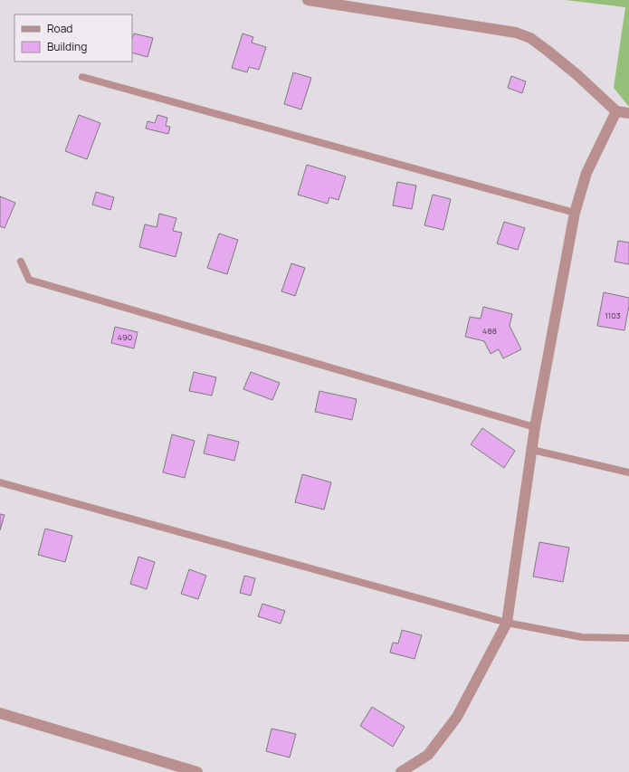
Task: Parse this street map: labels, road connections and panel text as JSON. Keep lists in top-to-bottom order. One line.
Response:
{"house_numbers":["1103","488","490"],"legend":["Road","Building"]}
